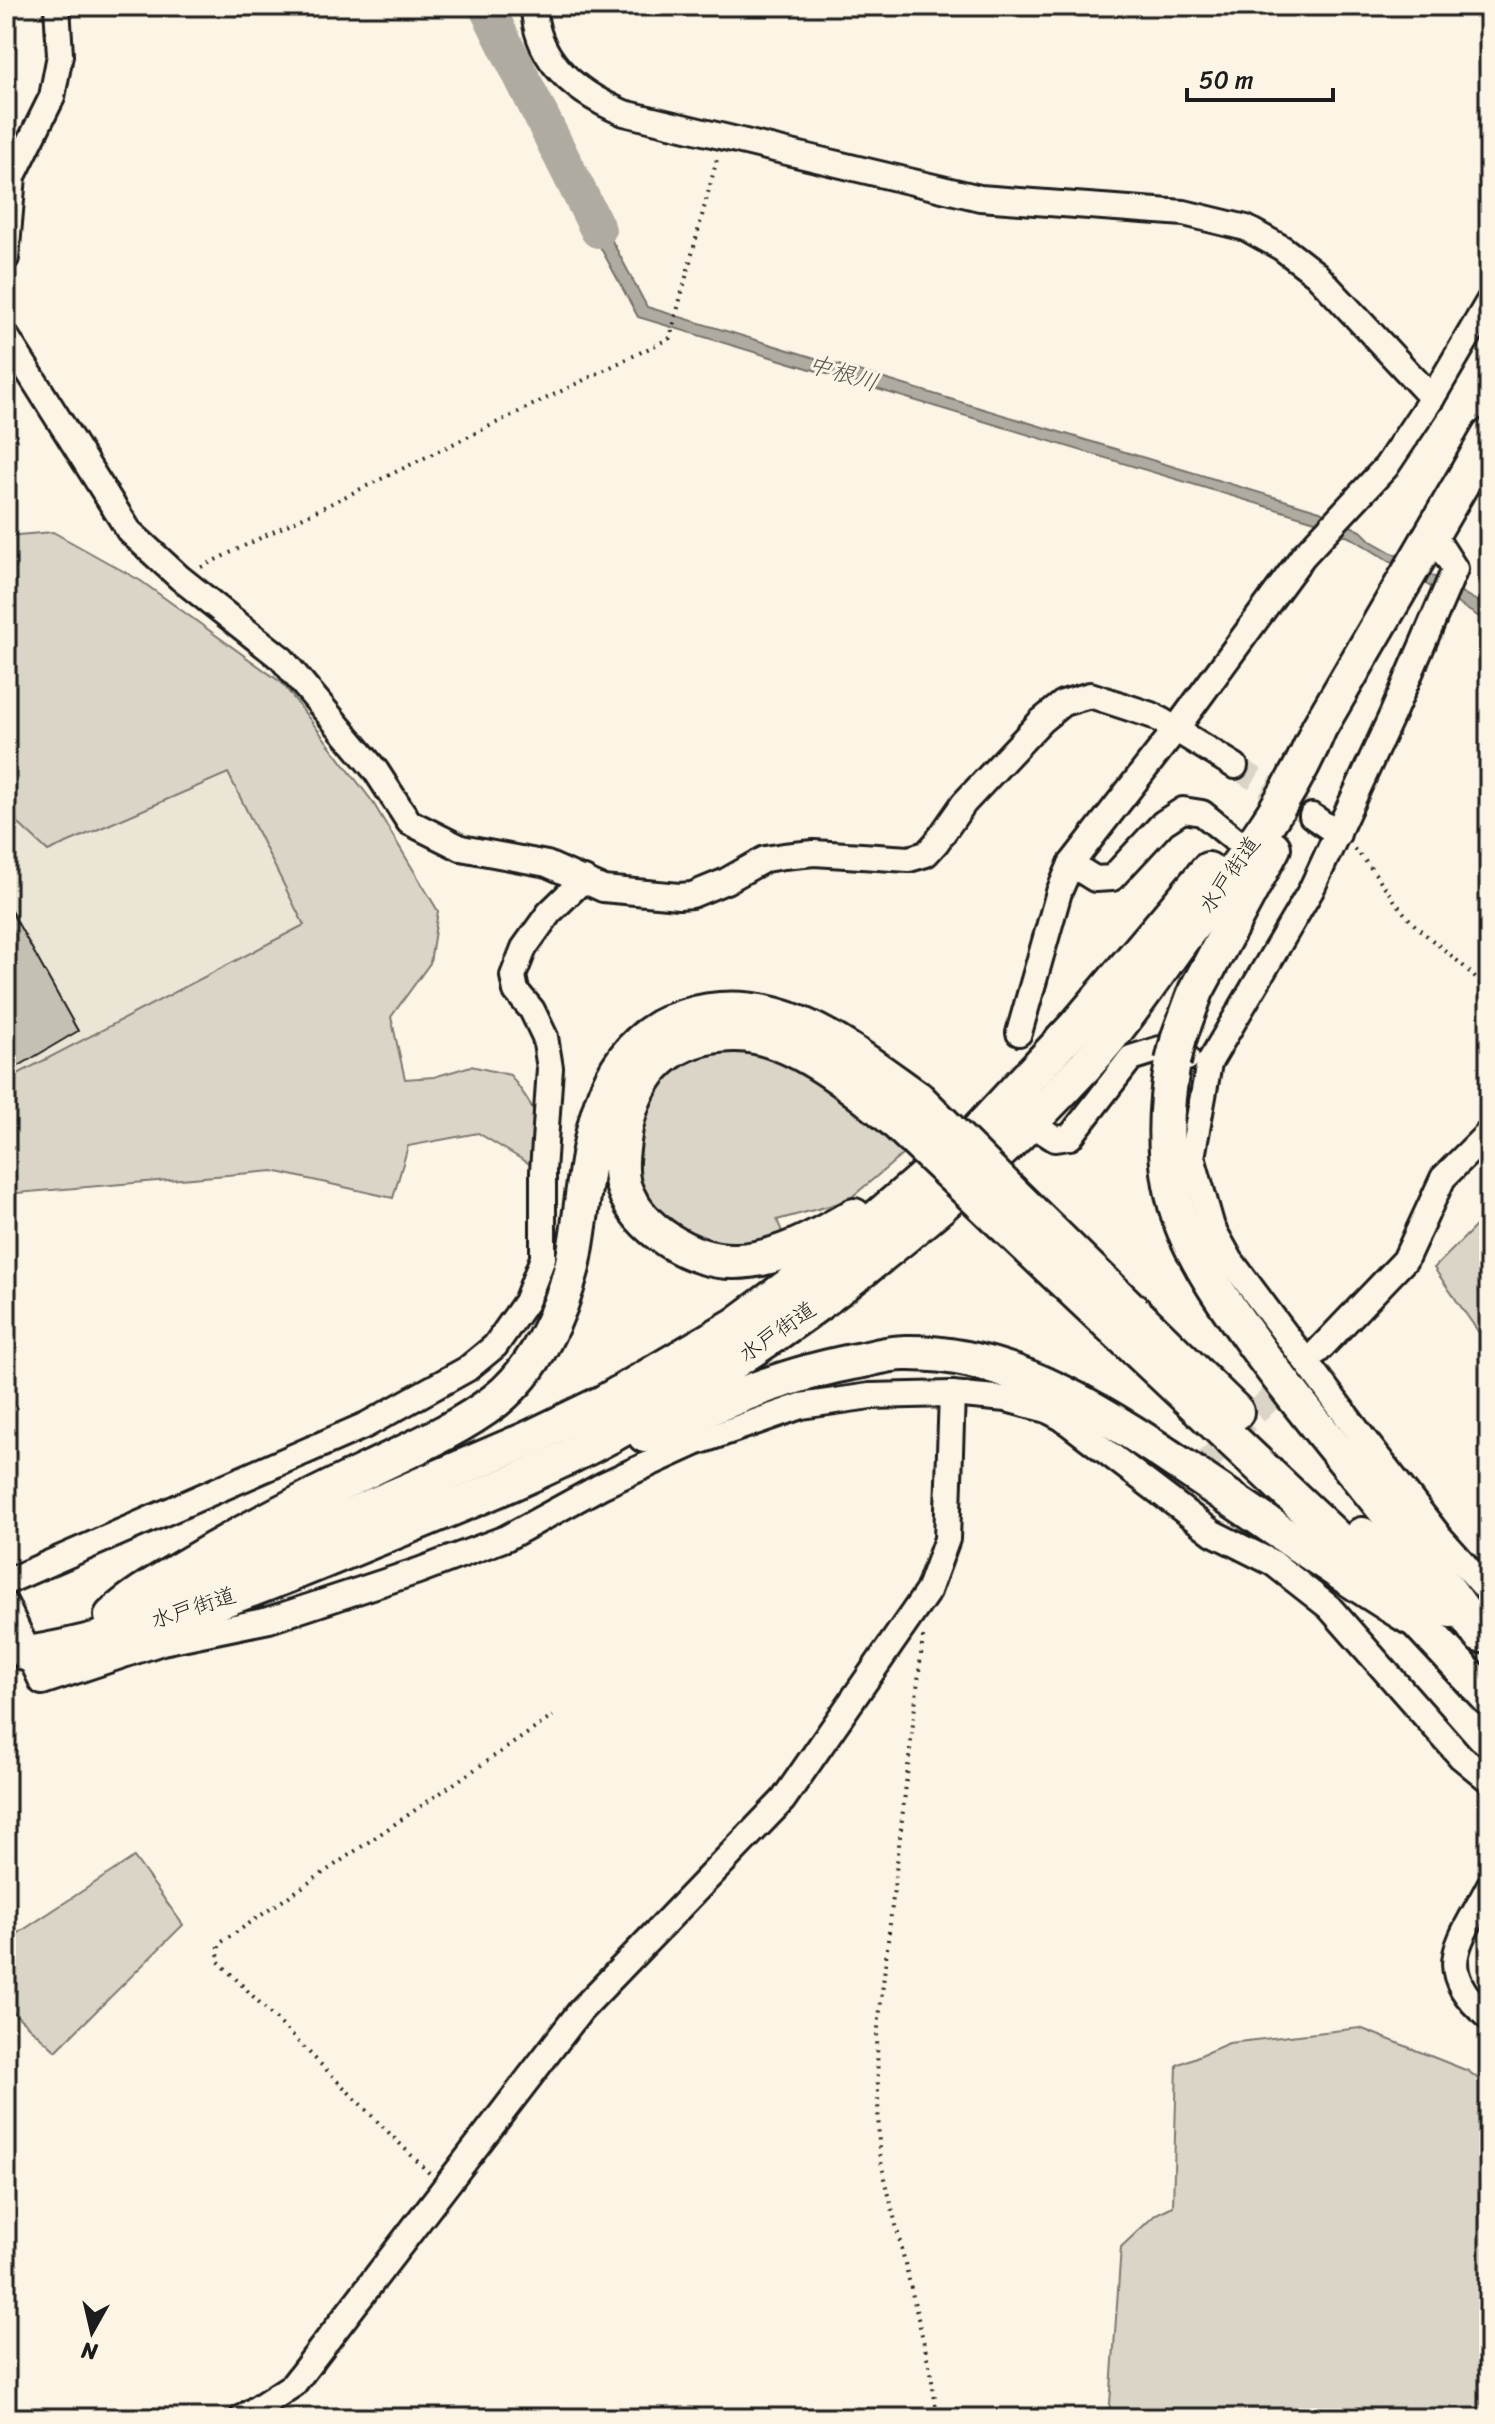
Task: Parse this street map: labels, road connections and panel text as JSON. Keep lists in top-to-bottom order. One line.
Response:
{"streets":{"highway":["水戸街道"]},"water":["中根川"],"scale_bar":"50 m","north":"bottom"}
